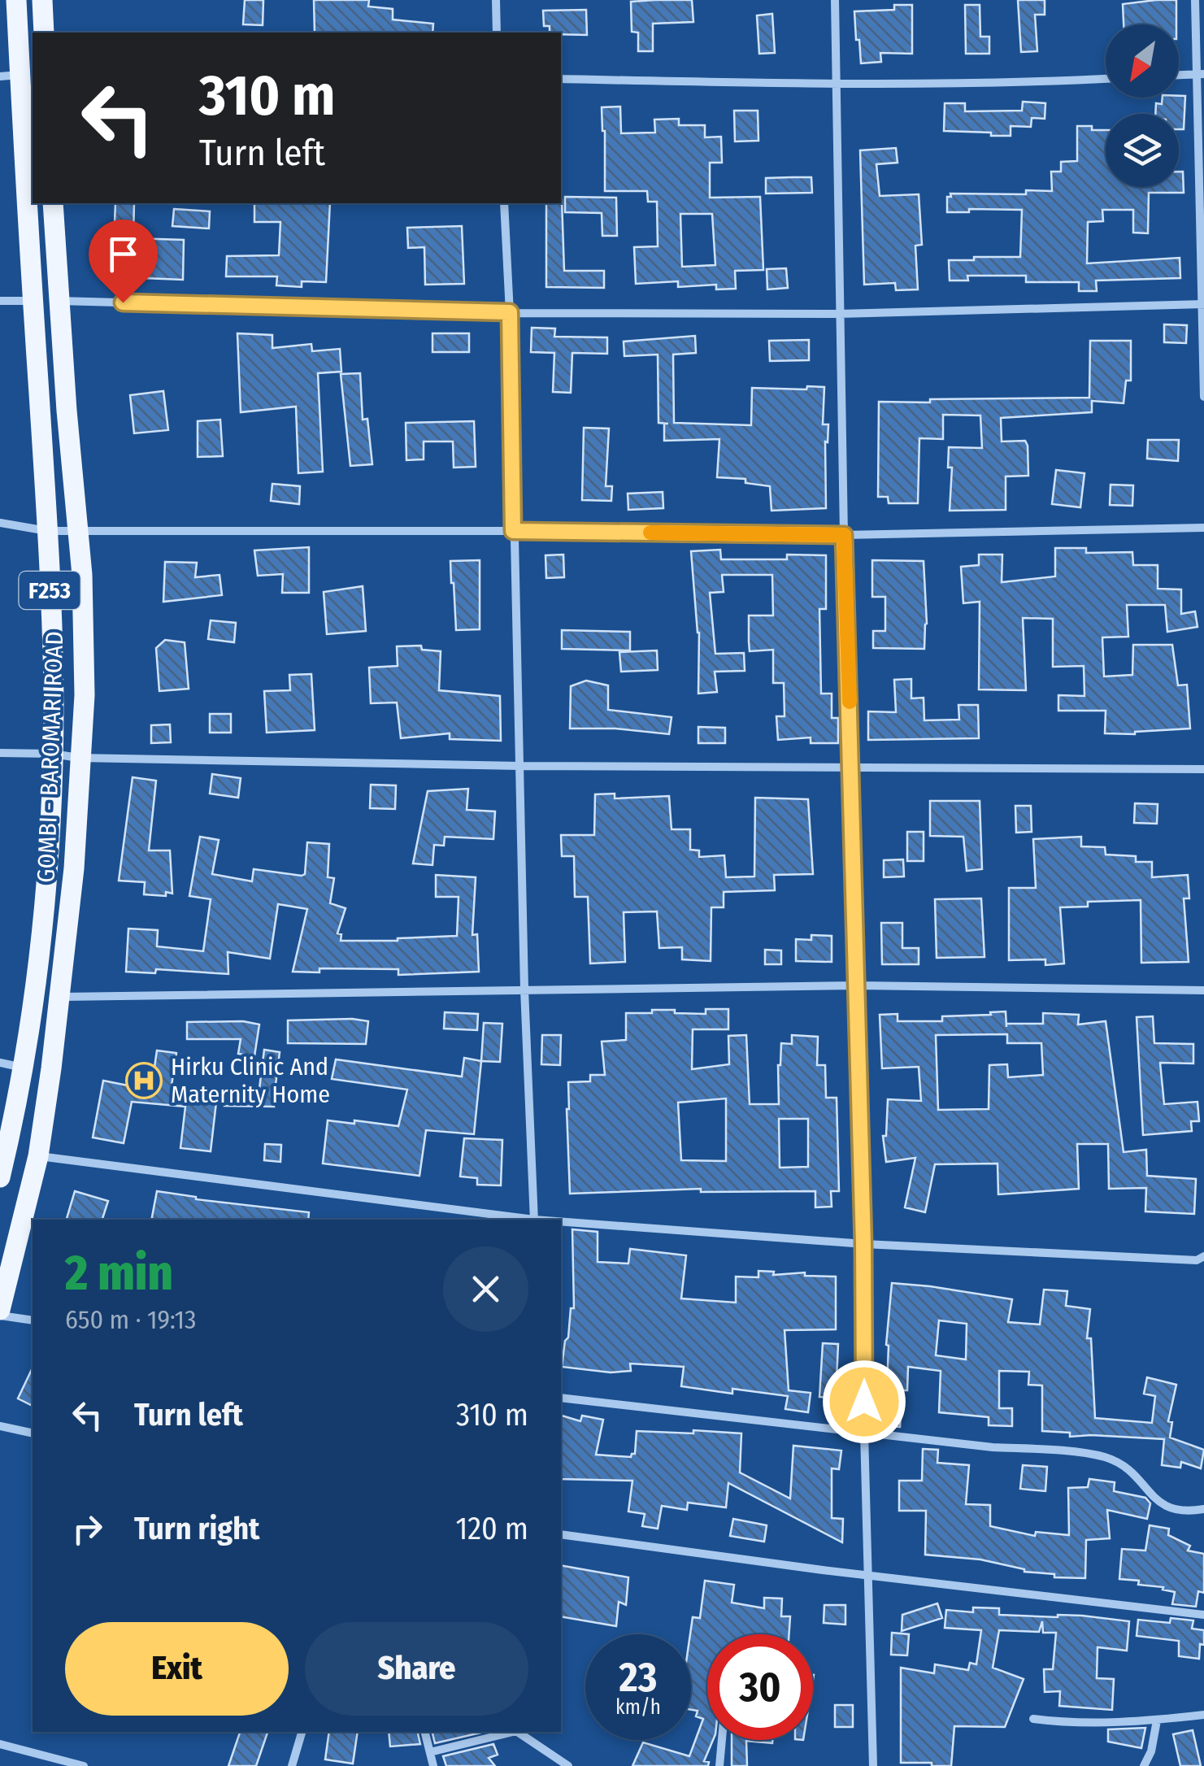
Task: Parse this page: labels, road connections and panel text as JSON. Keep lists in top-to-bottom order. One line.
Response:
{"streets":{"main road":["F253","GOMBI - BAROMARI ROAD"]},"places":{"hospital":["Hirku Clinic And Maternity Home"]},"north":"bottom left","page":{"turn":["310 m","Turn left"],"heading":["2 min","650 m · 19:13"],"list":[{"name":"Turn left","value":"310 m"},{"name":"Turn right","value":"120 m"}],"buttons":["Exit","Share"],"speed":"23 km/h","limit":"30"}}
